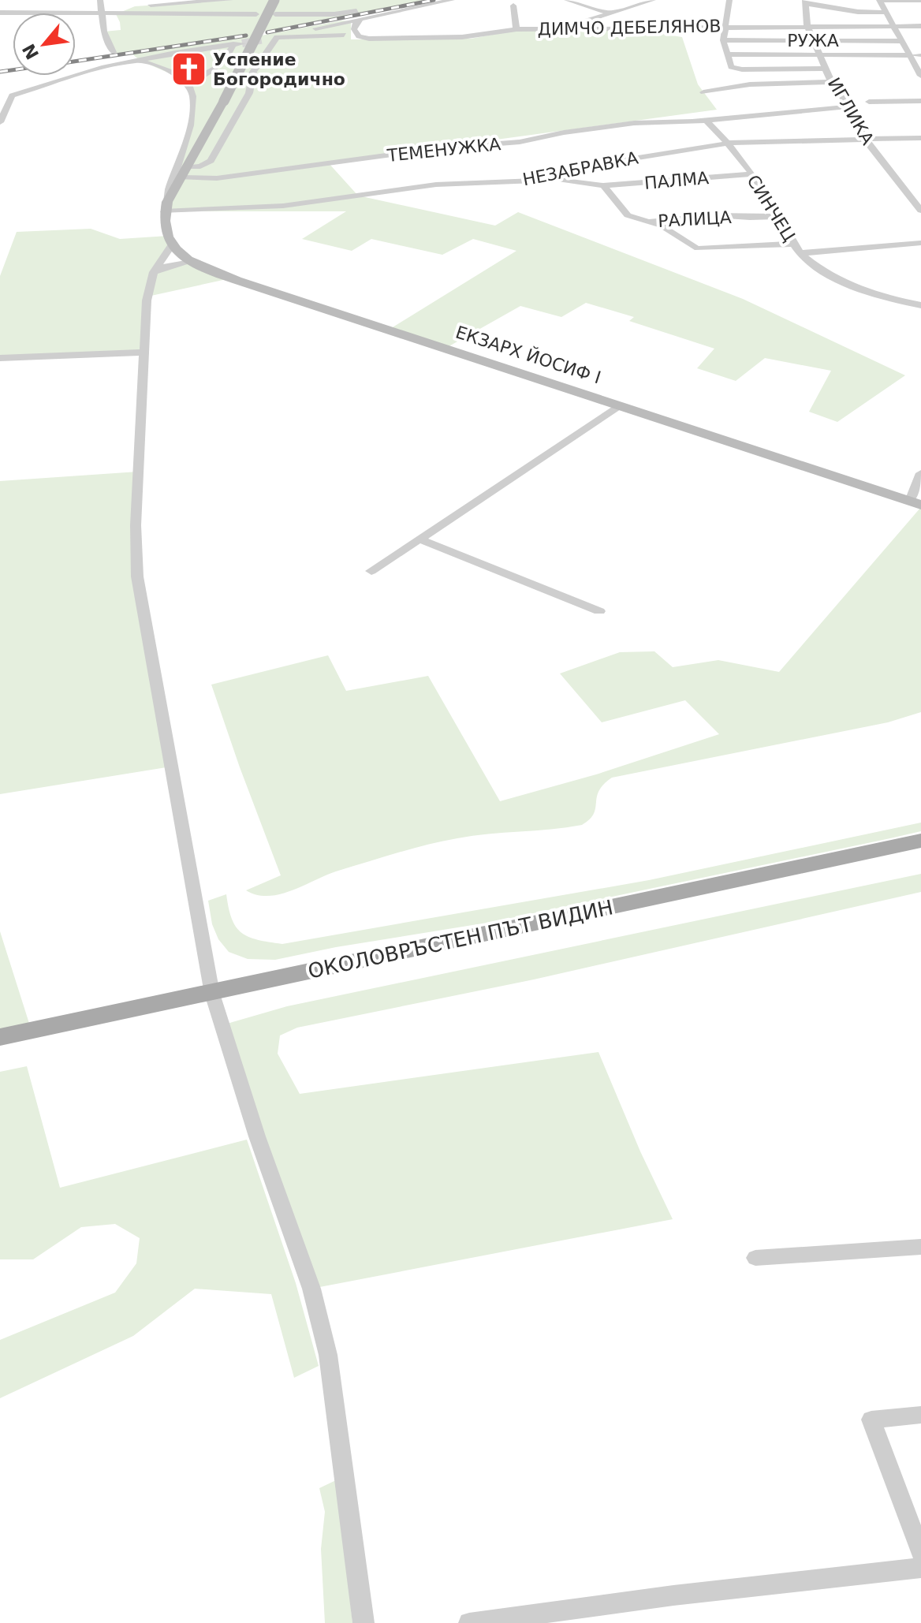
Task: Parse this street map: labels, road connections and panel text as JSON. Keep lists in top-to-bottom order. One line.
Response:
{"streets":{"main road":["ЕКЗАРХ ЙОСИФ I","ОКОЛОВРЪСТЕН ПЪТ ВИДИН"],"street":["ДИМЧО ДЕБЕЛЯНОВ","РУЖА","ИГЛИКА","ТЕМЕНУЖКА","НЕЗАБРАВКА","ПАЛМА","СИНЧЕЦ","РАЛИЦА"]},"crossings":[["ДИМЧО ДЕБЕЛЯНОВ","ИГЛИКА"],["РУЖА","ИГЛИКА"],["ИГЛИКА","ТЕМЕНУЖКА"],["ИГЛИКА","НЕЗАБРАВКА"],["ТЕМЕНУЖКА","СИНЧЕЦ"],["НЕЗАБРАВКА","ПАЛМА"],["НЕЗАБРАВКА","СИНЧЕЦ"],["ПАЛМА","СИНЧЕЦ"],["СИНЧЕЦ","РАЛИЦА"]],"places":{"church":["Успение Богородично"]},"north":"bottom left"}
